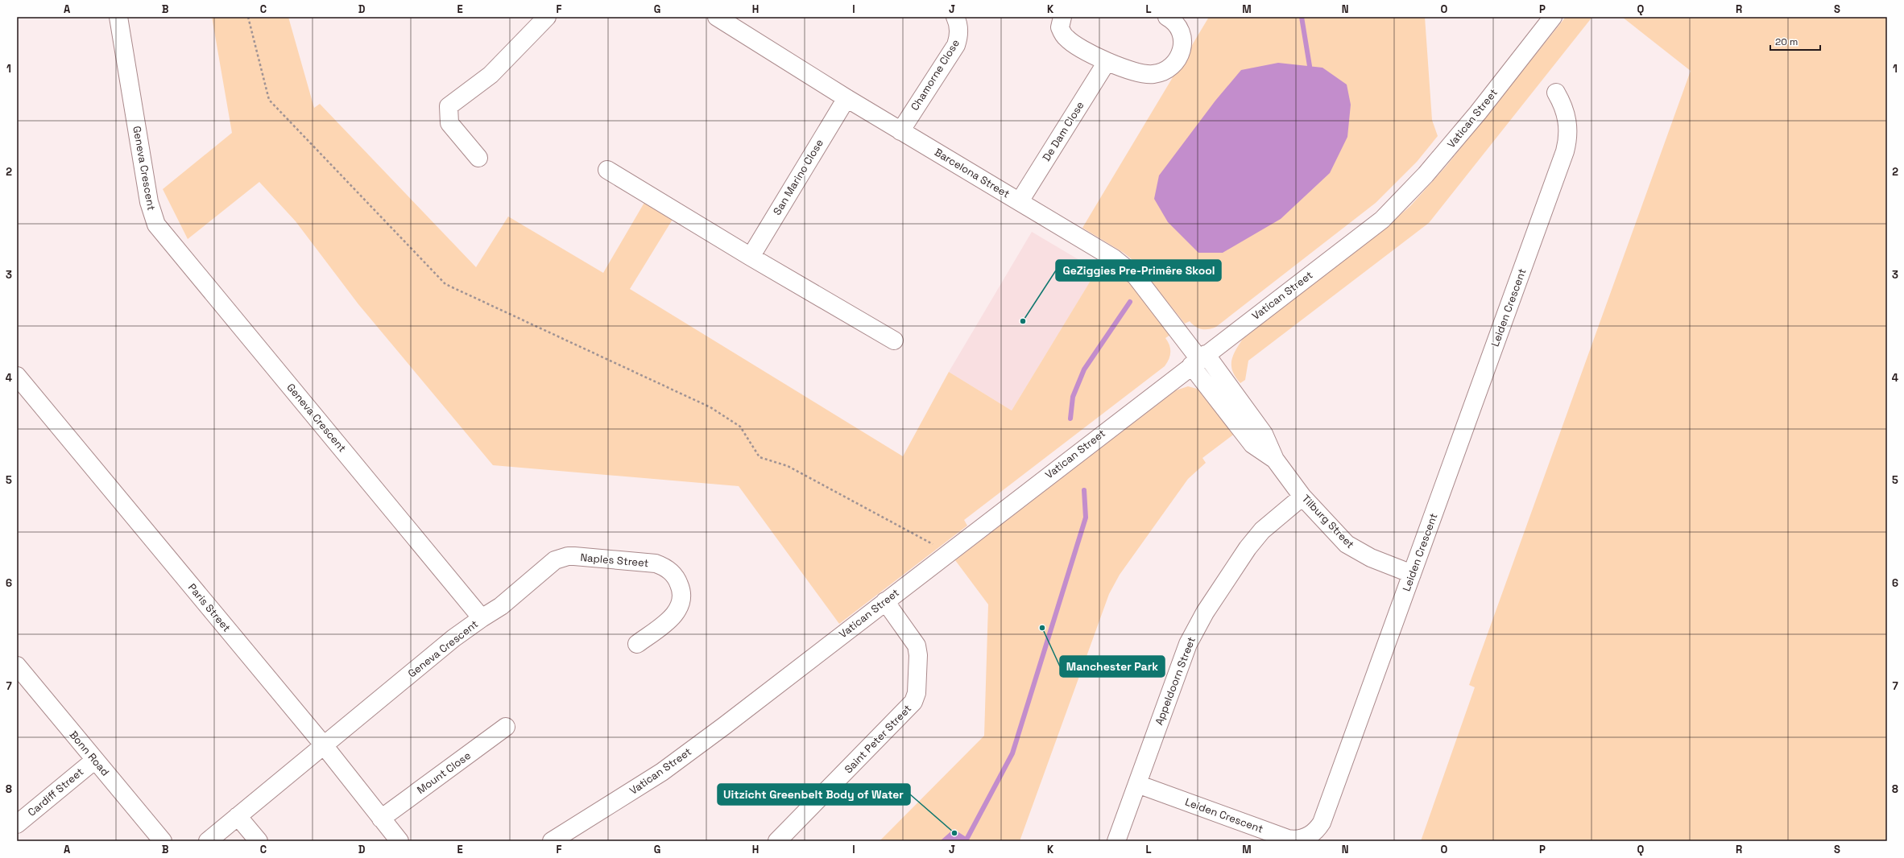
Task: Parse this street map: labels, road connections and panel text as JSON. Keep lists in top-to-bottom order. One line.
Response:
{"streets":{"street":["Chamorne Close","Vatican Street","De Dam Close","Geneva Crescent","Barcelona Street","San Marino Close","Leiden Crescent","Tilburg Street","Naples Street","Paris Street","Appeldoorn Street","Saint Peter Street","Bonn Road","Mount Close","Cardiff Street"]},"crossings":[["Chamorne Close","Barcelona Street"],["Vatican Street","Barcelona Street"],["Vatican Street","Tilburg Street"],["Vatican Street","Saint Peter Street"],["De Dam Close","Barcelona Street"],["Geneva Crescent","Naples Street"],["Geneva Crescent","Paris Street"],["Barcelona Street","San Marino Close"],["Barcelona Street","Tilburg Street"],["Leiden Crescent","Tilburg Street"],["Leiden Crescent","Appeldoorn Street"],["Tilburg Street","Appeldoorn Street"],["Paris Street","Mount Close"],["Bonn Road","Cardiff Street"]],"places":["GeZiggies Pre-Primêre Skool","Manchester Park","Uitzicht Greenbelt Body of Water"],"scale_bar":"20 m","grid":{"columns":["A","B","C","D","E","F","G","H","I","J","K","L","M","N","O","P","Q","R","S"],"rows":["1","2","3","4","5","6","7","8"]}}
